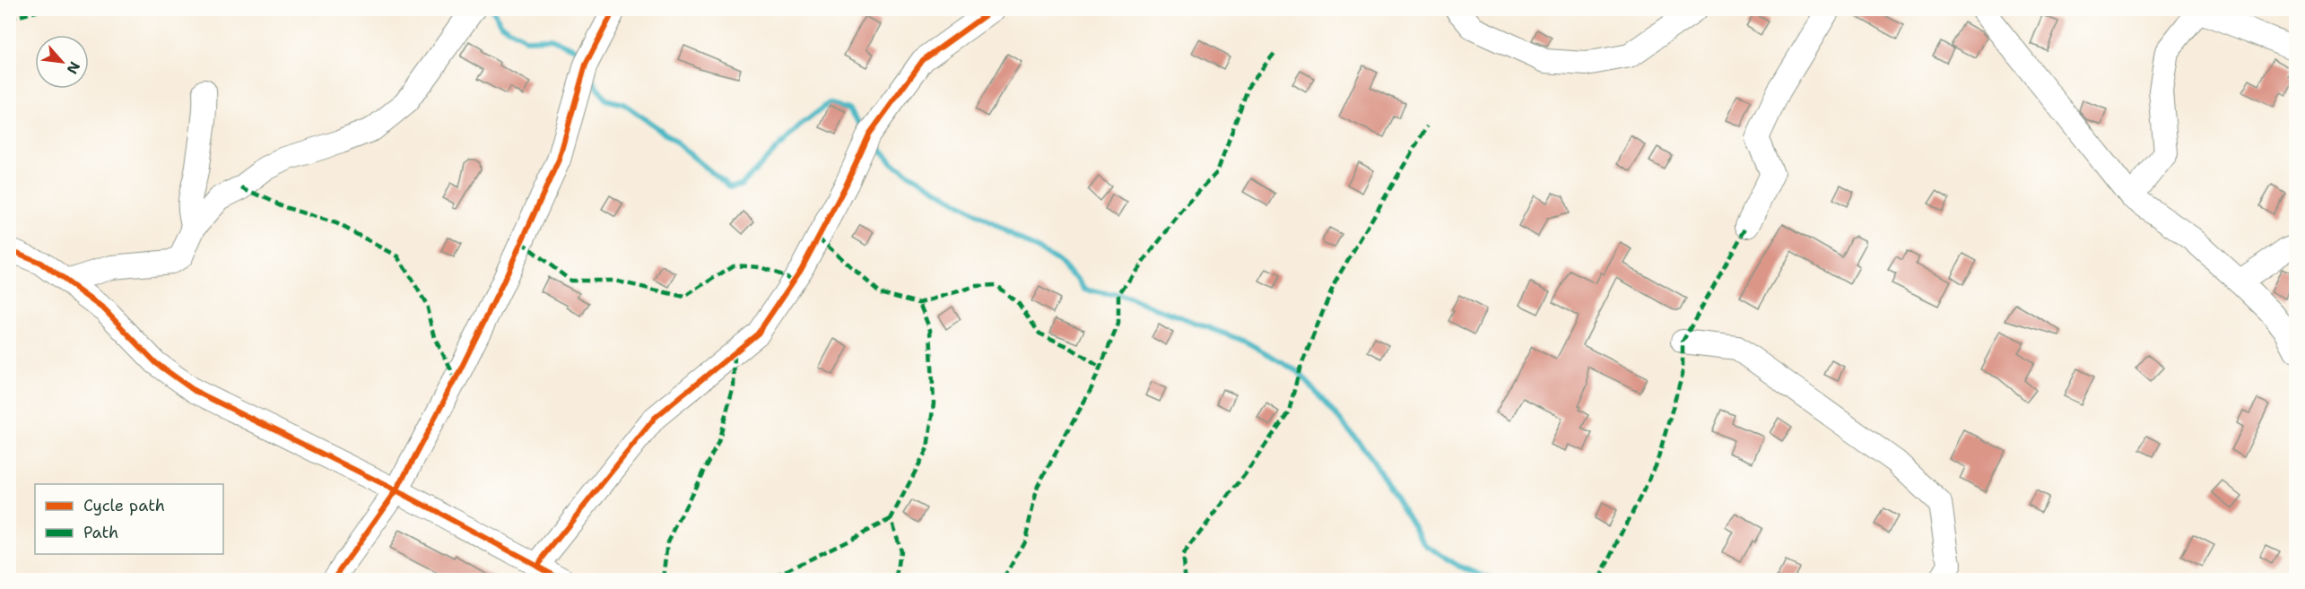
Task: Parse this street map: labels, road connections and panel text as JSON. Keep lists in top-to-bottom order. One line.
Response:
{"legend":["Cycle path","Path"],"north":"bottom right"}
